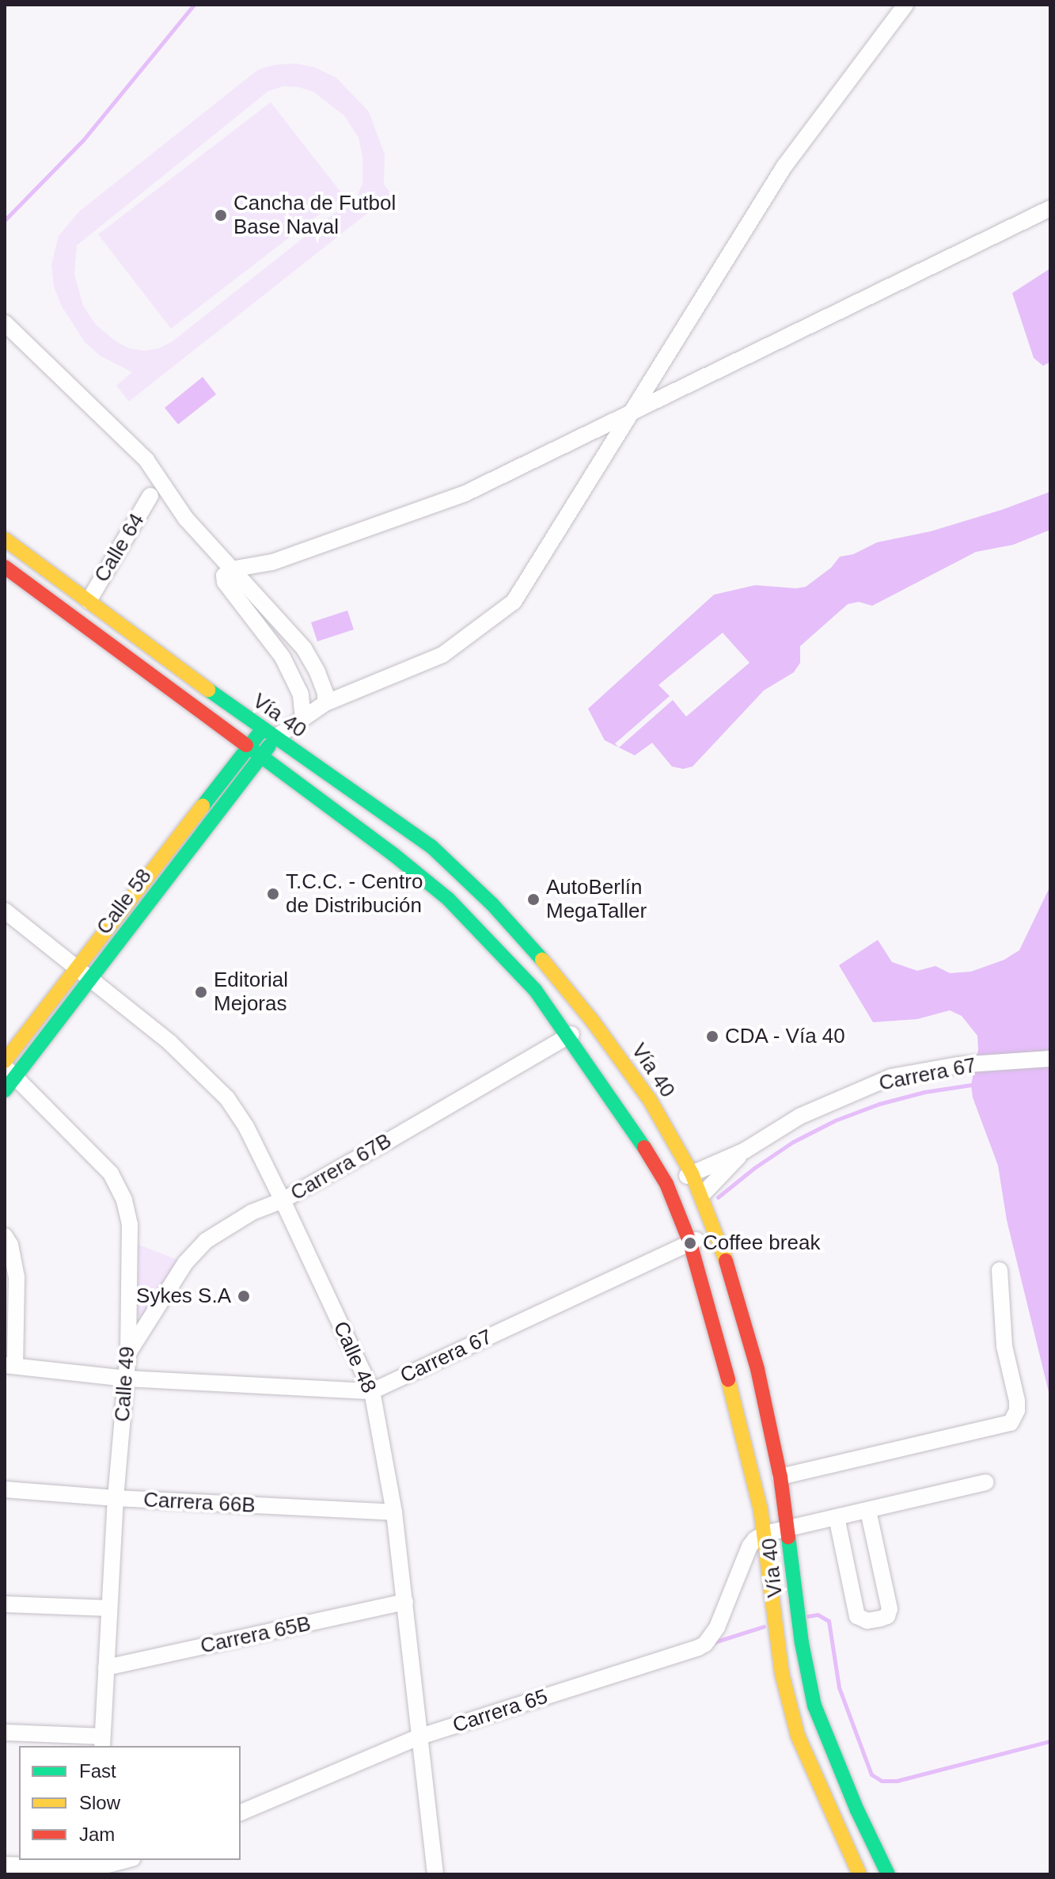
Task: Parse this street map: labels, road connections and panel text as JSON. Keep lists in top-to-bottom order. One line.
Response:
{"streets":{"main road":["Vía 40","Calle 58"],"street":["Calle 64","Carrera 67","Carrera 67B","Calle 48","Calle 49","Carrera 66B","Carrera 65B","Carrera 65"]},"crossings":[["Calle 64","Vía 40"],["Vía 40","Calle 58"],["Vía 40","Carrera 67"],["Vía 40","Carrera 67B"],["Vía 40","Carrera 65"],["Calle 58","Calle 48"],["Calle 58","Calle 49"],["Carrera 67","Calle 48"],["Carrera 67","Calle 49"],["Carrera 67B","Calle 48"],["Carrera 67B","Calle 49"],["Calle 48","Carrera 66B"],["Calle 48","Carrera 65B"],["Calle 48","Carrera 65"],["Calle 49","Carrera 66B"],["Calle 49","Carrera 65B"]],"places":["Cancha de Futbol Base Naval","T.C.C. - Centro de Distribución","AutoBerlín MegaTaller","Editorial Mejoras","CDA - Vía 40","Coffee break","Sykes S.A"],"legend":["Fast","Slow","Jam"]}
